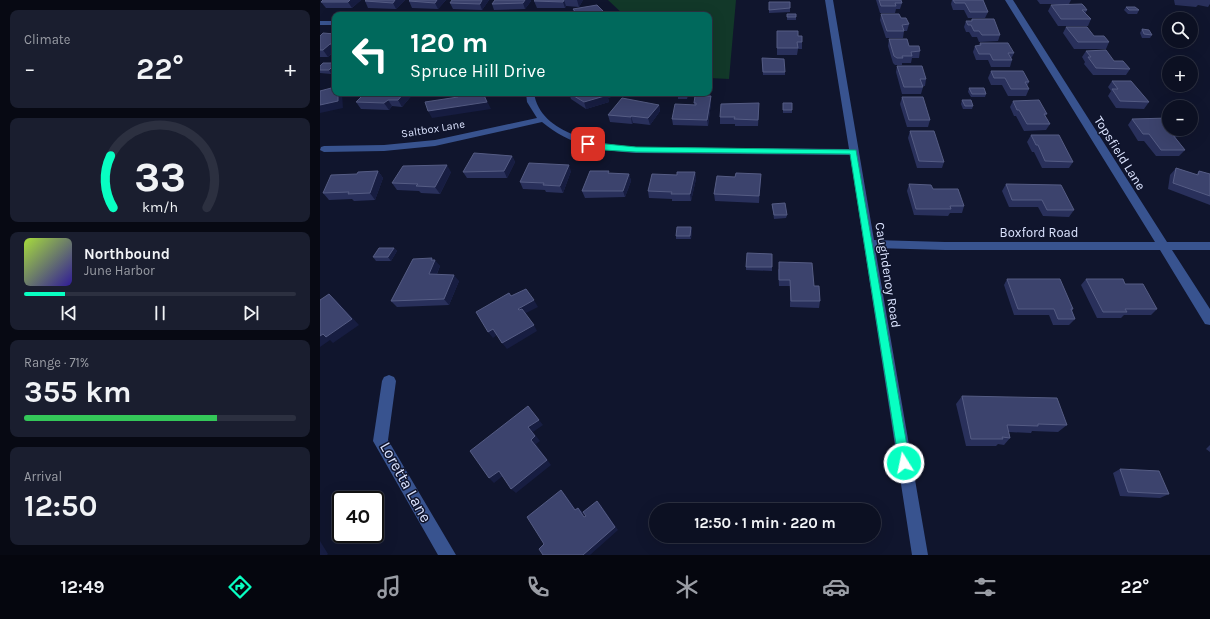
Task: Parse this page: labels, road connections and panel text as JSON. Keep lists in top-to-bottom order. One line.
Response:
{"streets":{"street":["Saltbox Lane","Topsfield Lane","Boxford Road","Caughdenoy Road","Loretta Lane"]},"crossings":[["Topsfield Lane","Boxford Road"],["Boxford Road","Caughdenoy Road"]],"page":{"tile":["Climate",["Range · 71%","355 km"],["Arrival","12:50"]],"map_buttons":["+","−"],"turn":["120 m","Spruce Hill Drive"],"heat":["−","22°","+"],"song":["Northbound","June Harbor"],"limit":"40","trip":"12:50 · 1 min · 220 m","tabs":["12:49","22°"],"gauge":["33","km/h"]}}
